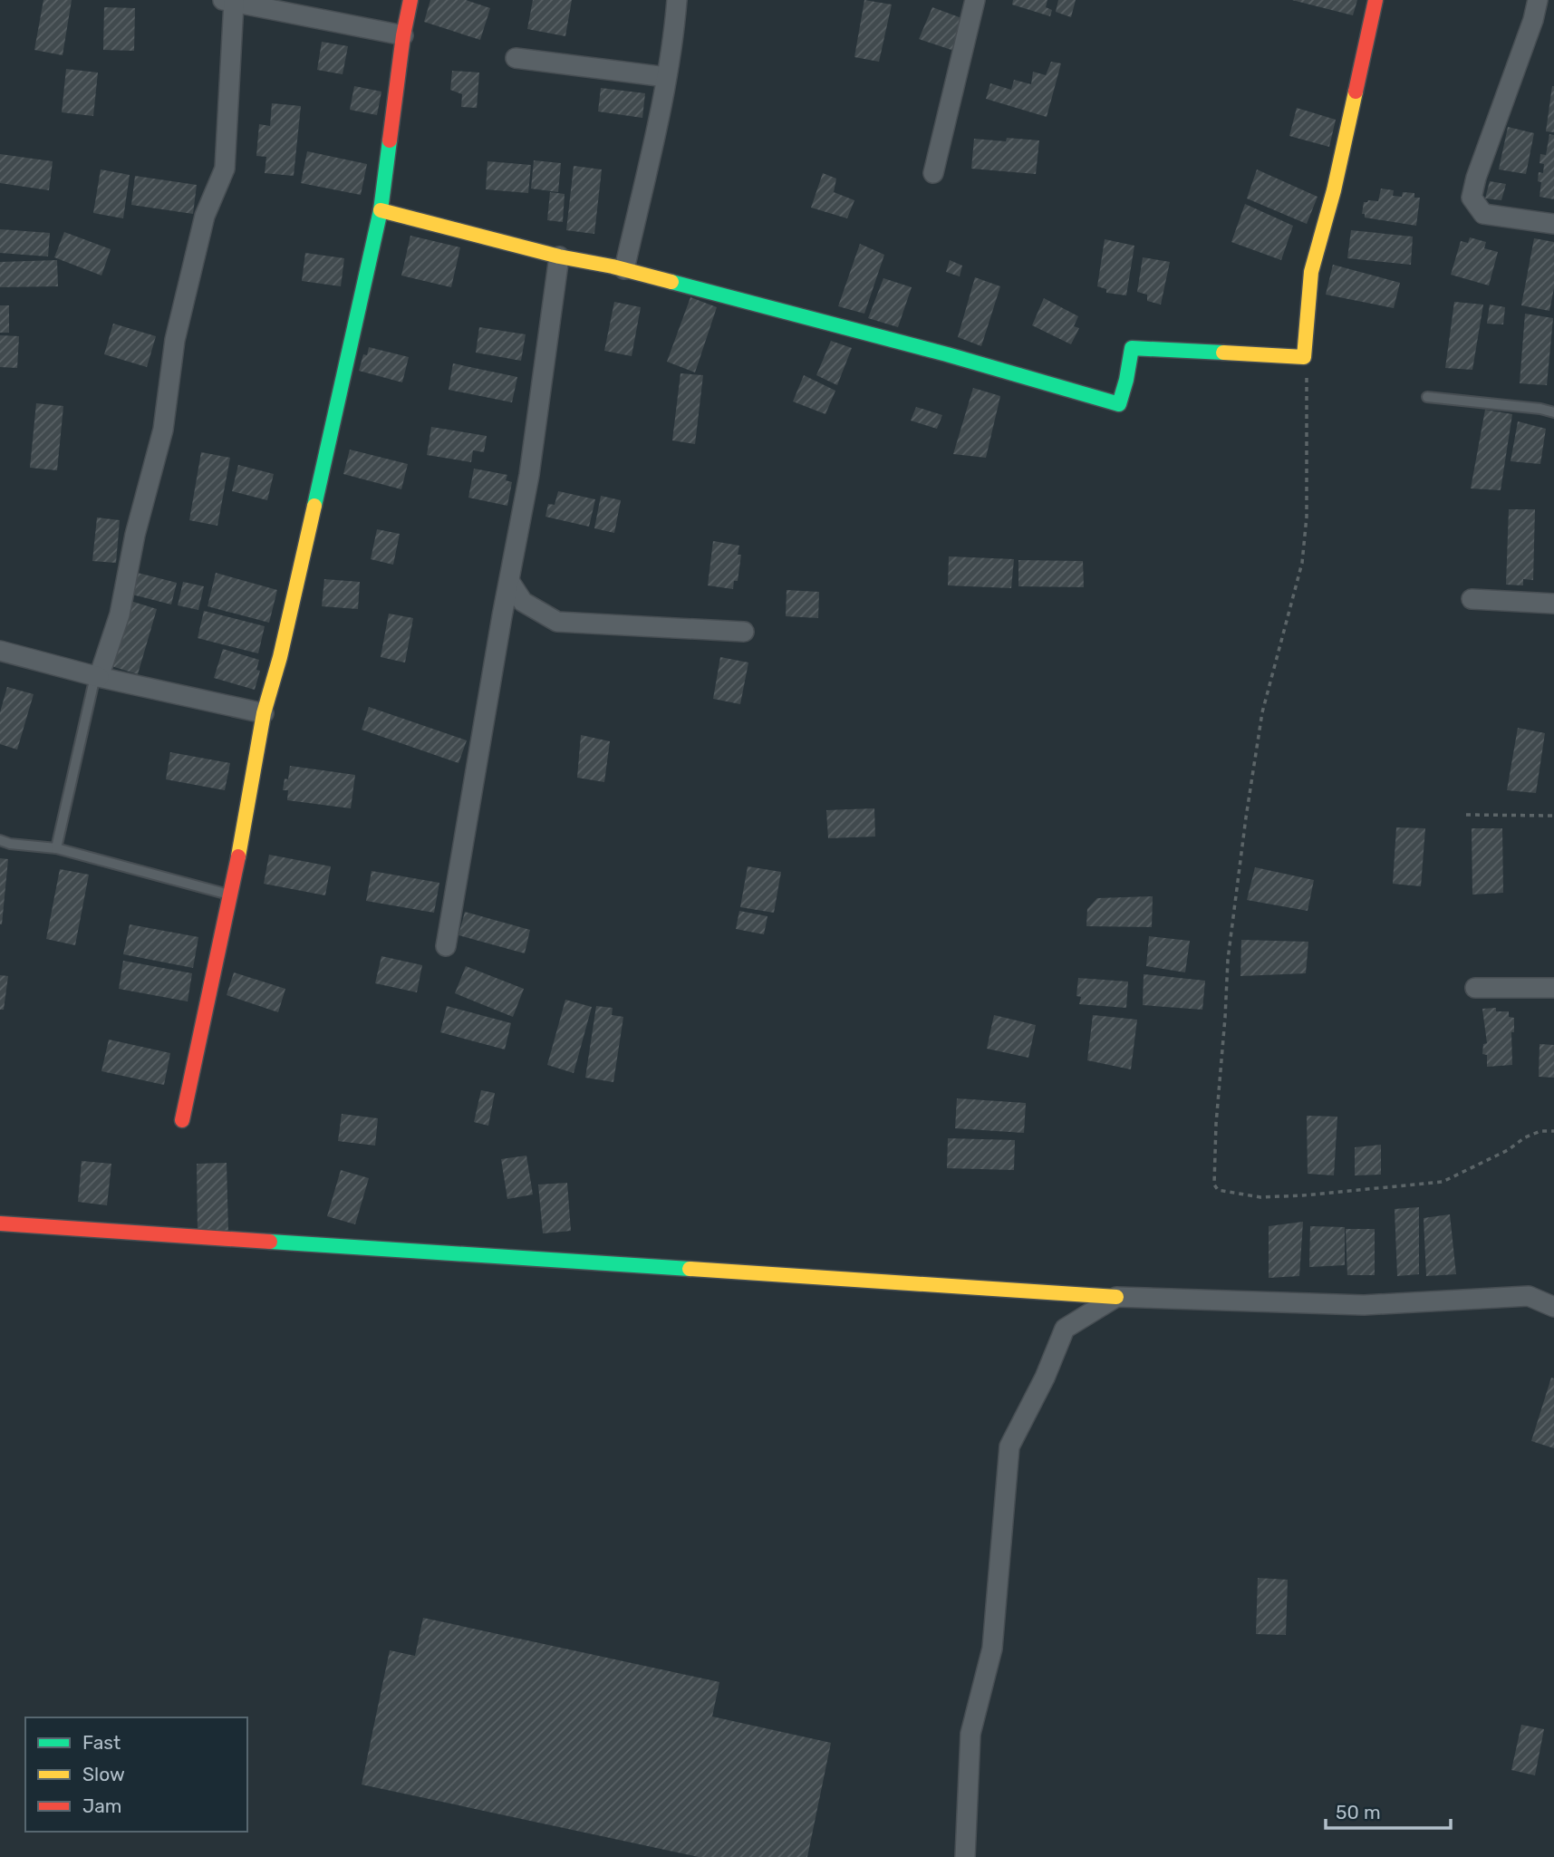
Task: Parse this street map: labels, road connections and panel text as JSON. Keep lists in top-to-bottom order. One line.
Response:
{"legend":["Fast","Slow","Jam"],"scale_bar":"50 m"}
